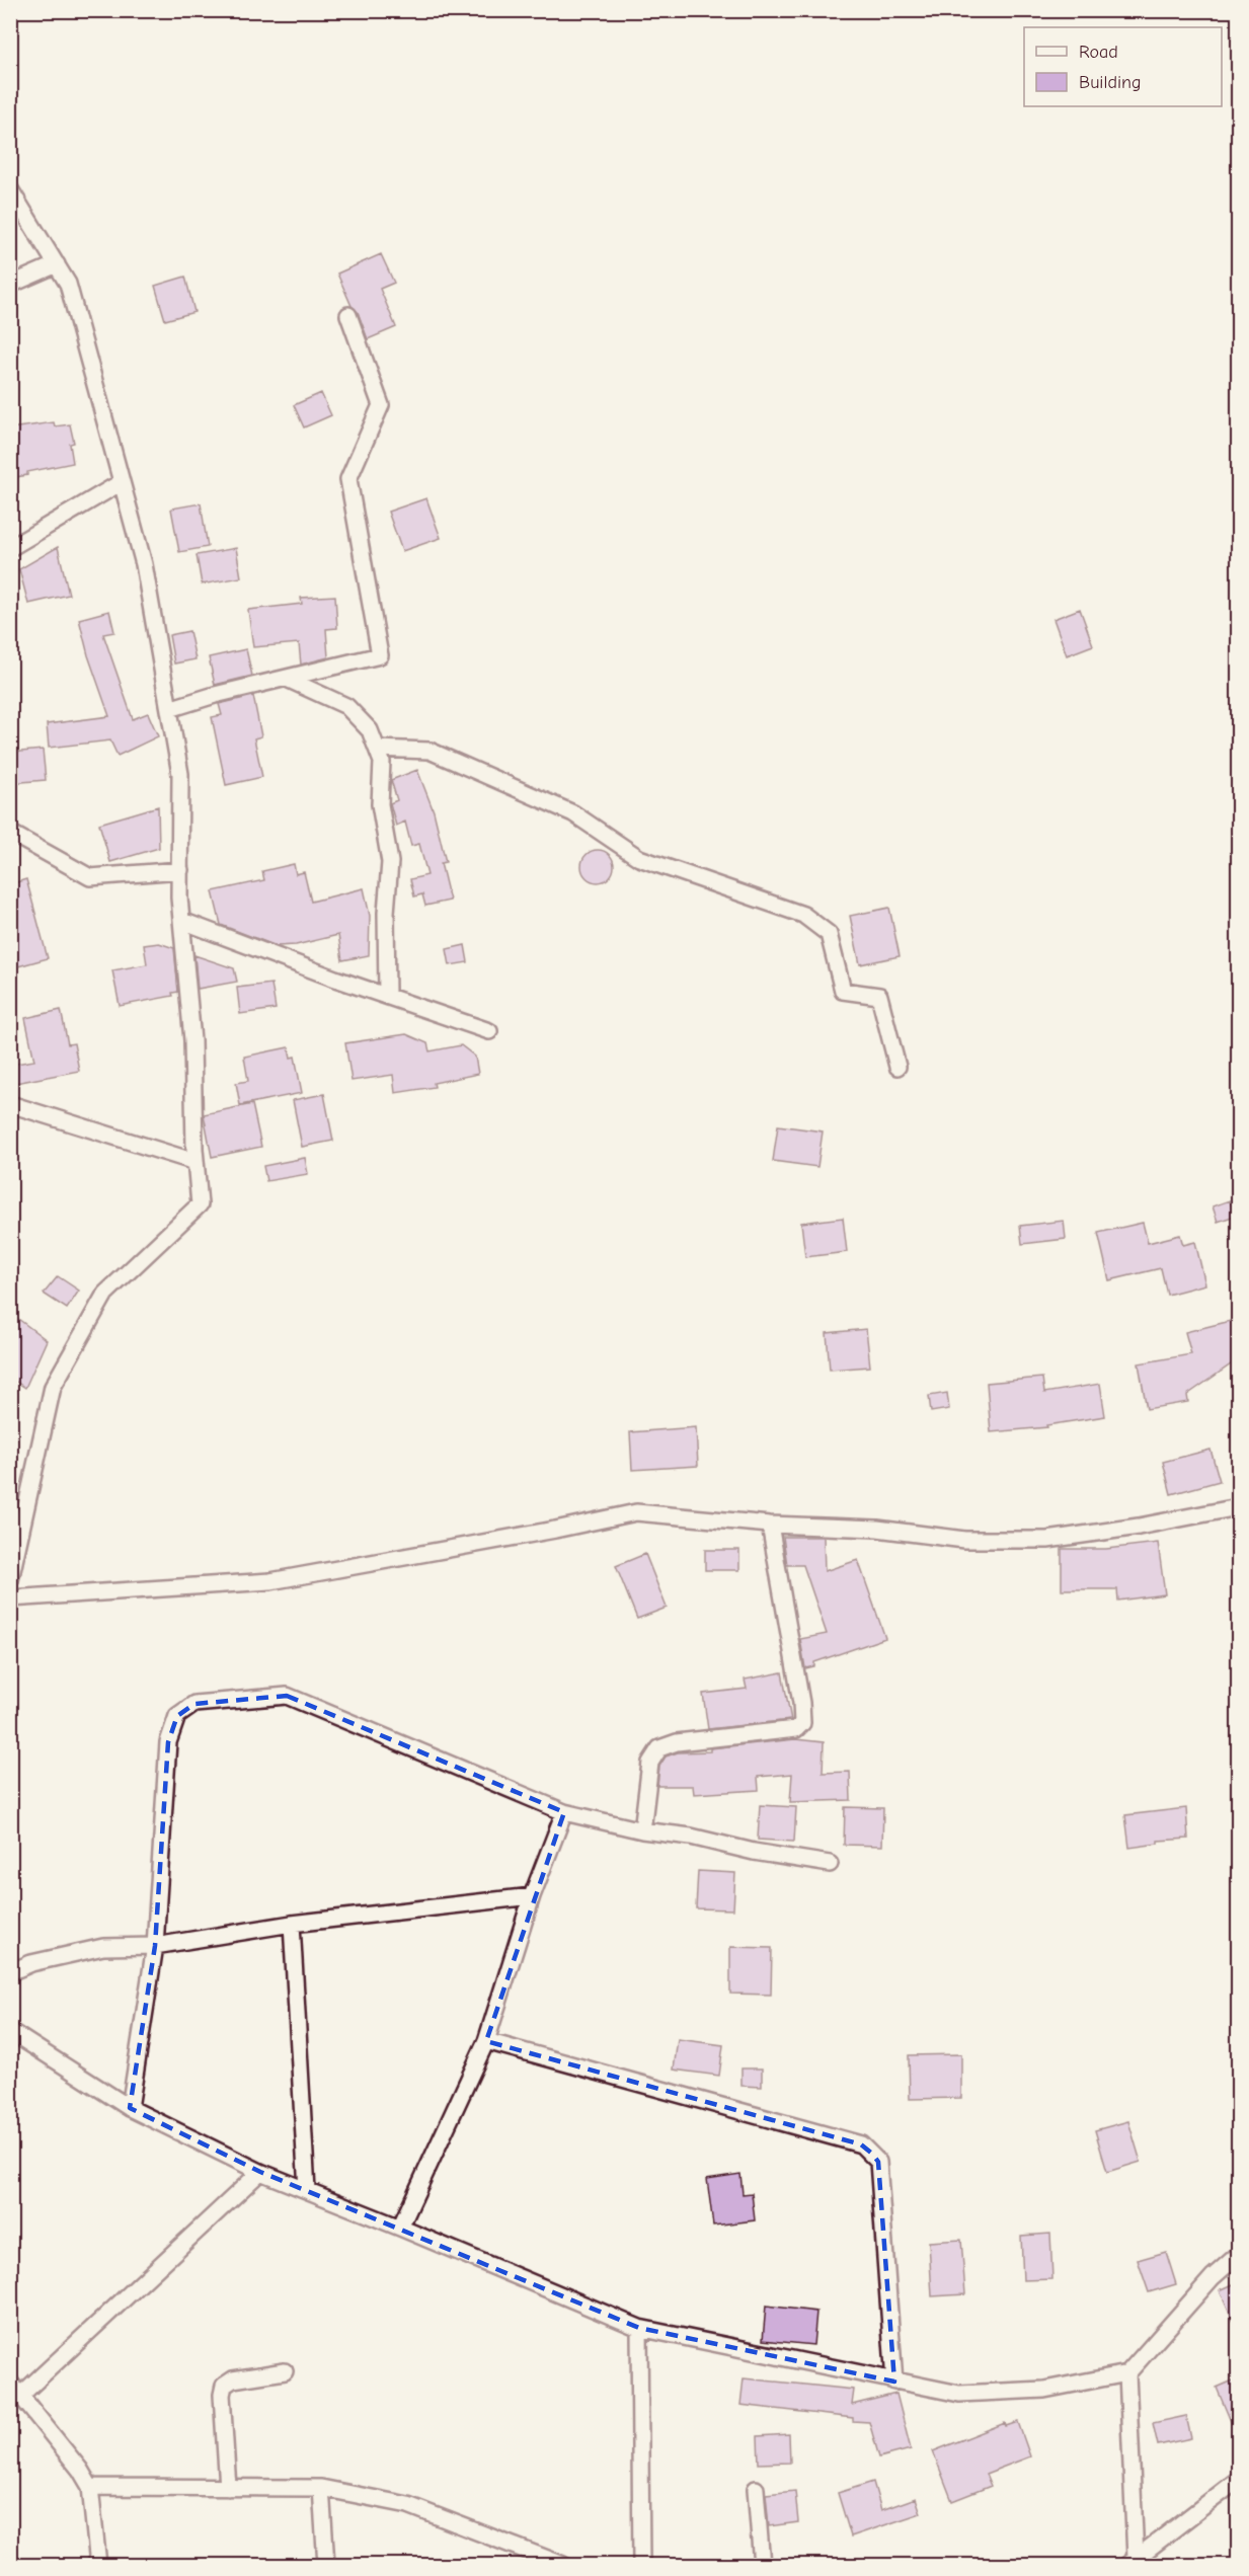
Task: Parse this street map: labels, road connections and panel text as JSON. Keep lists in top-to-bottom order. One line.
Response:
{"legend":["Road","Building"]}
